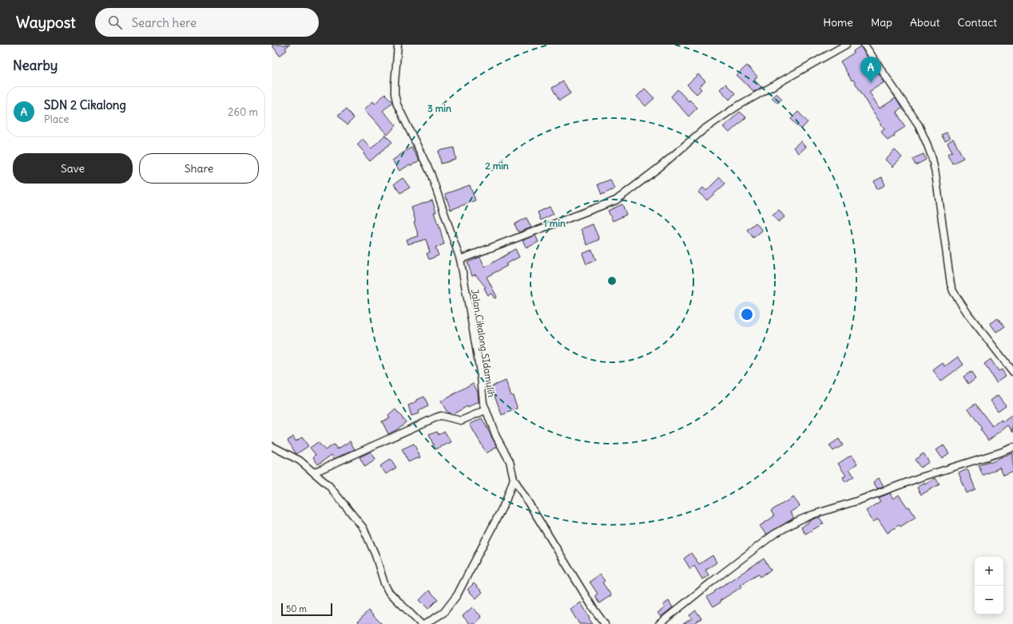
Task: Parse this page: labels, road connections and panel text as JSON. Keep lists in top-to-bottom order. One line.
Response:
{"streets":{"street":["Jalan Cikalong SIdamulih"]},"scale_bar":"50 m","page":{"header":"Waypost","search":"Search here","nav":["Home","Map","About","Contact"],"heading":"Nearby","pins":"A","list":[{"mark":"A","name":"SDN 2 Cikalong","note":"Place","value":"260 m"}],"buttons":["Save","Share"],"map_buttons":["+","−"],"scale":"50 m"},"rings":["3 min","2 min","1 min"]}
